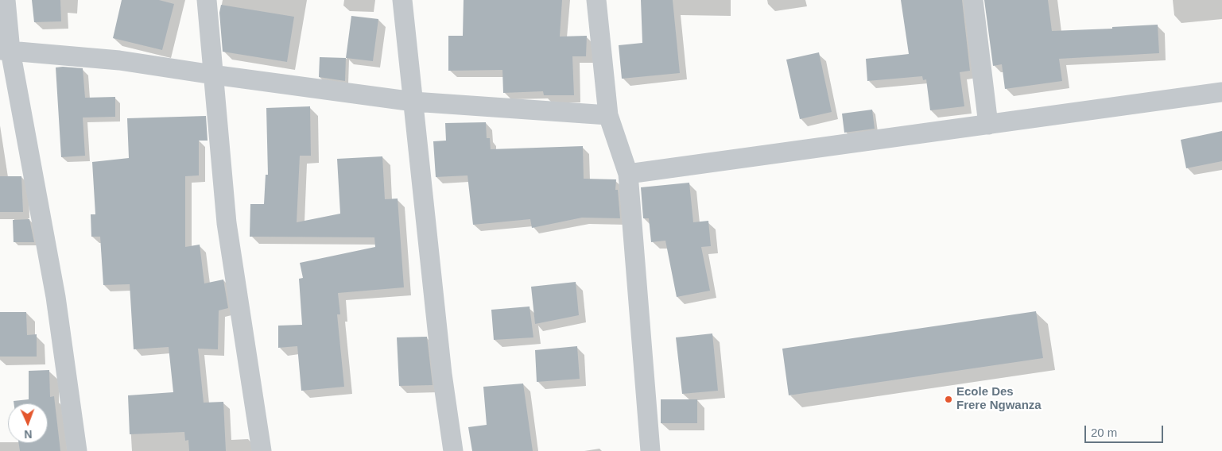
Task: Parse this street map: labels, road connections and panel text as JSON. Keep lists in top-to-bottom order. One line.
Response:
{"places":["Ecole Des Frere Ngwanza"],"scale_bar":"20 m","north":"bottom"}
